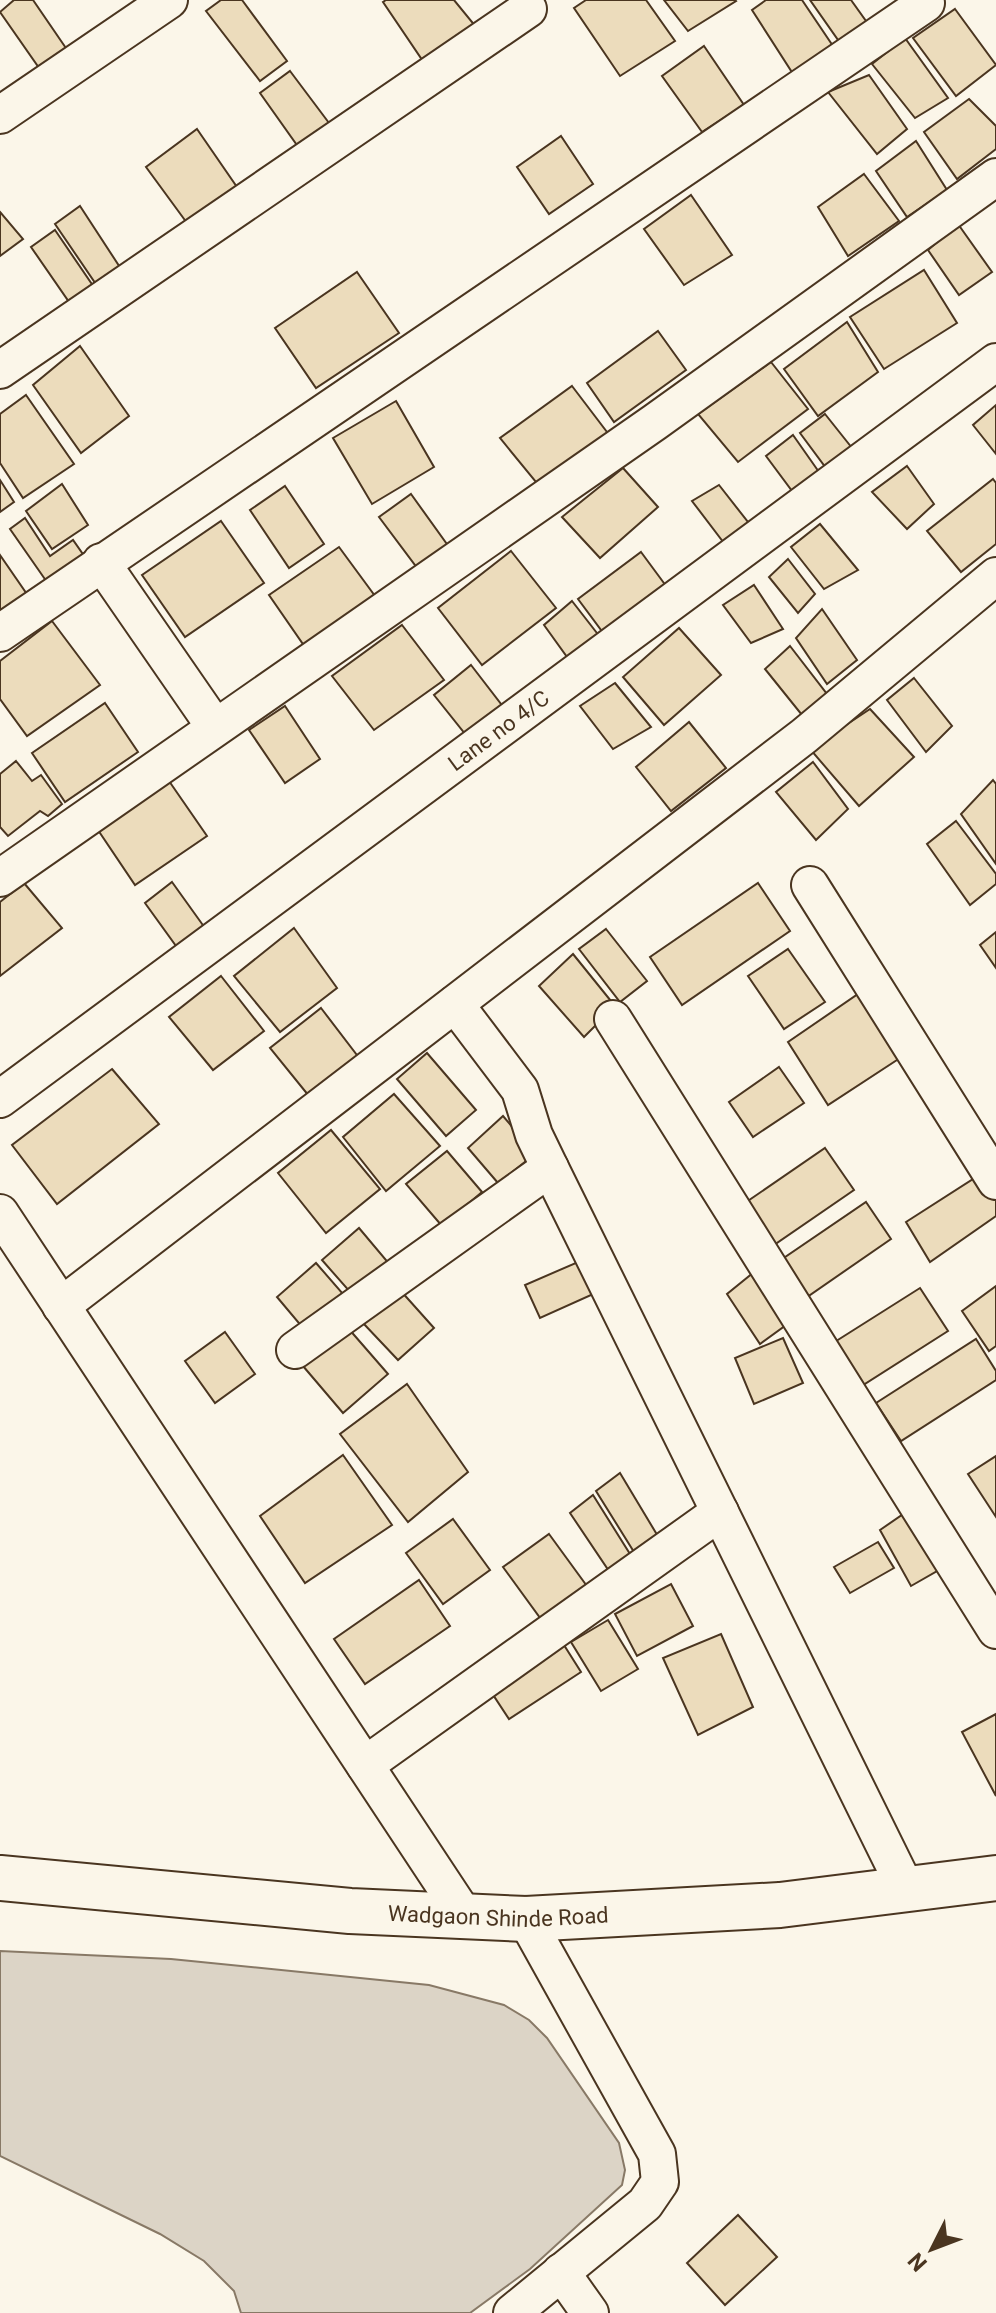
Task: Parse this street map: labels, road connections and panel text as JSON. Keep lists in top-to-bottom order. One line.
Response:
{"streets":{"street":["Lane no 4/C","Wadgaon Shinde Road"]},"north":"bottom left"}
